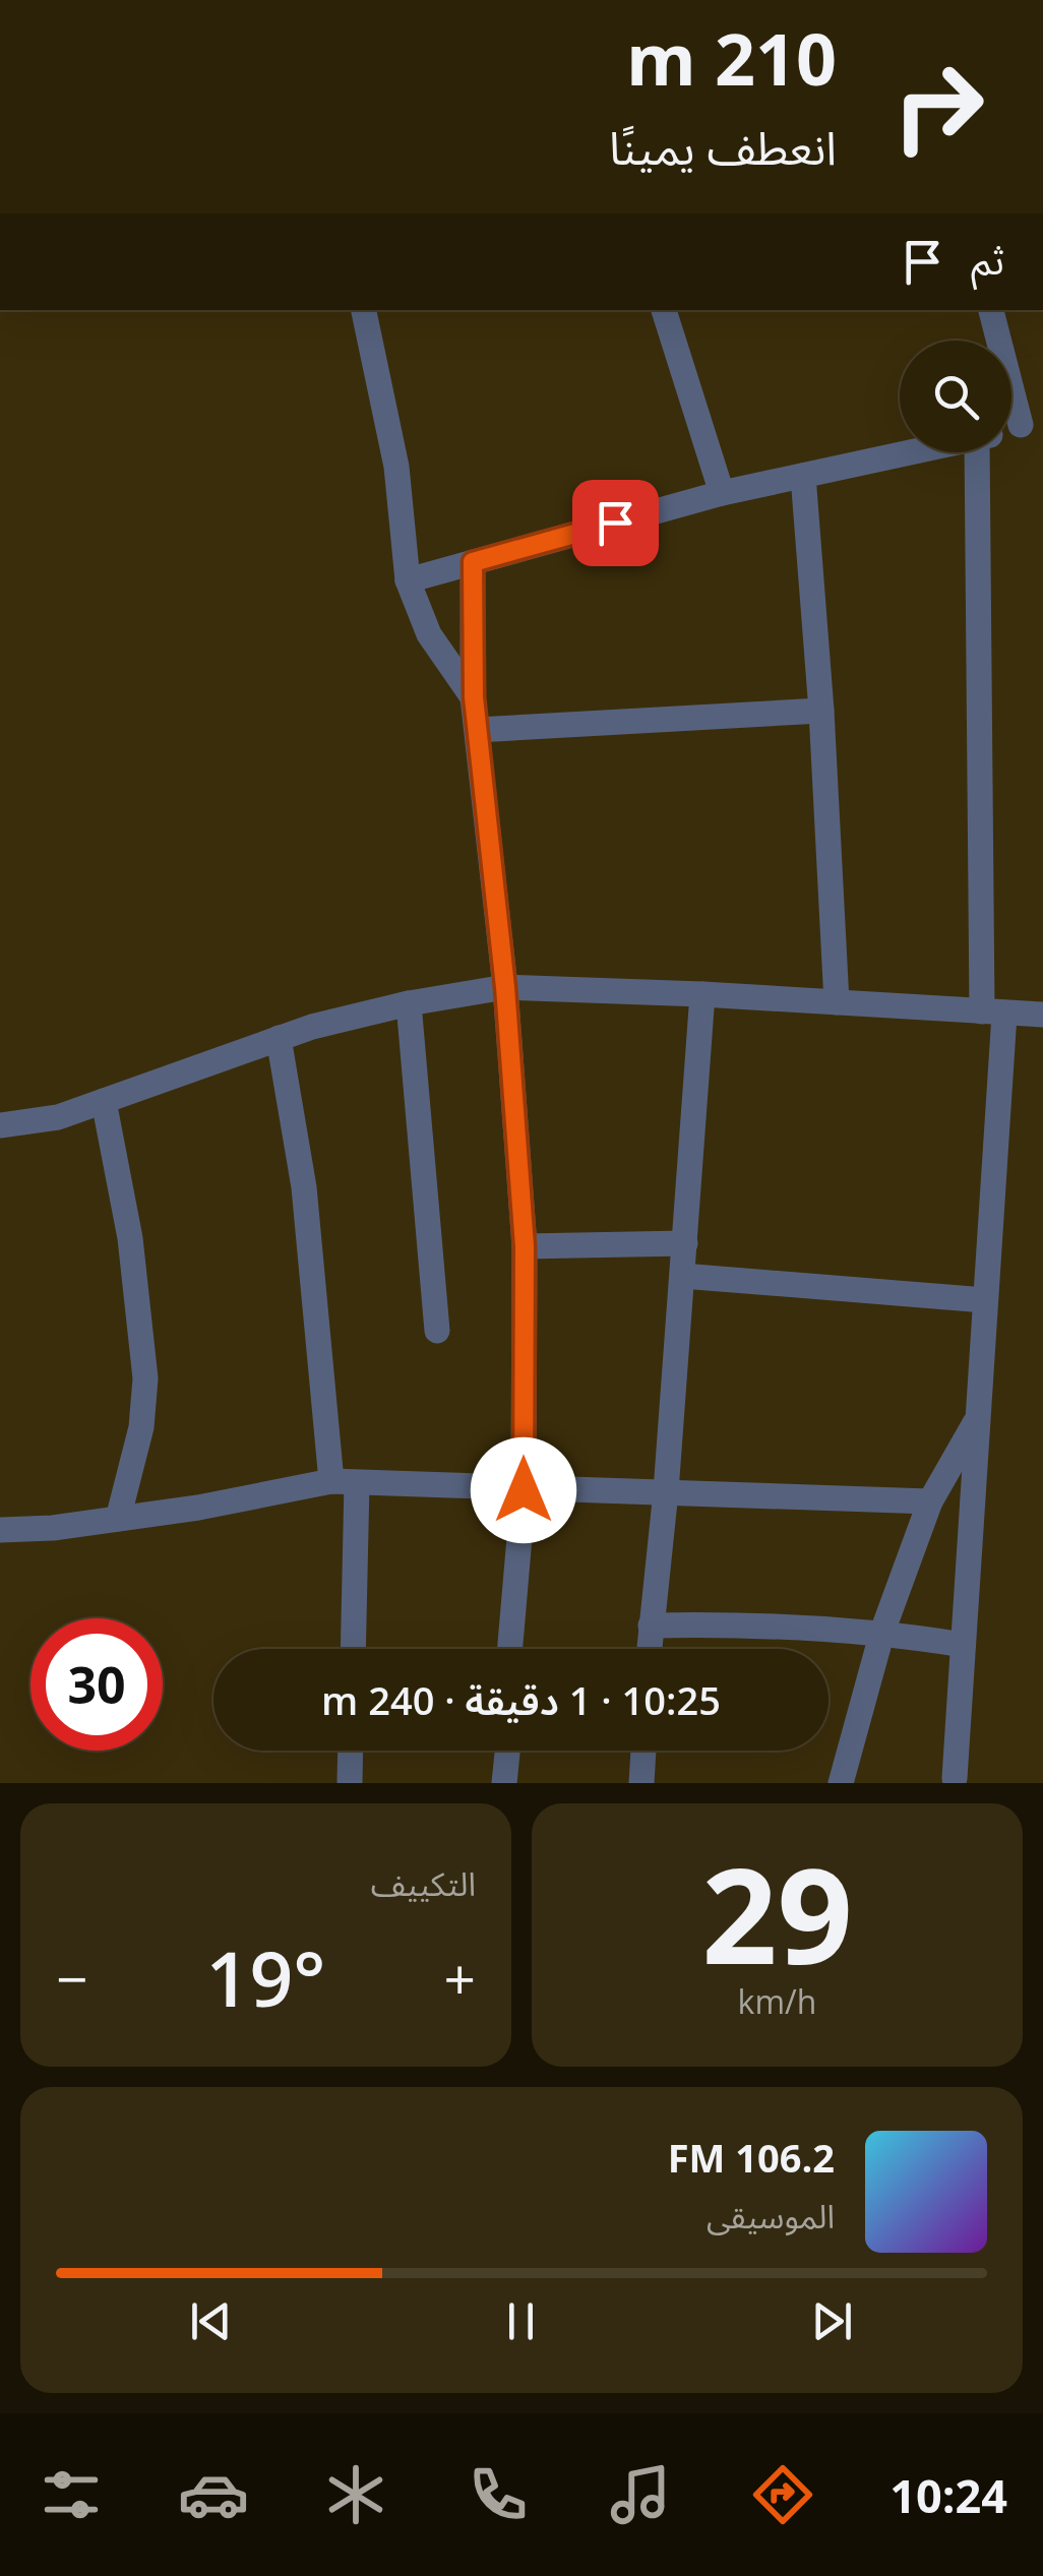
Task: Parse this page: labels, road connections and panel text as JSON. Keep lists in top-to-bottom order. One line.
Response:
{"page":{"turn":["210 m","انعطف يمينًا"],"then":"ثم","limit":"30","trip":"10:25 · 1 دقيقة · 240 m","tile":[["29","km/h"],"التكييف"],"heat":["−","19°","+"],"song":["106.2 FM","الموسيقى"],"tabs":"10:24"}}
